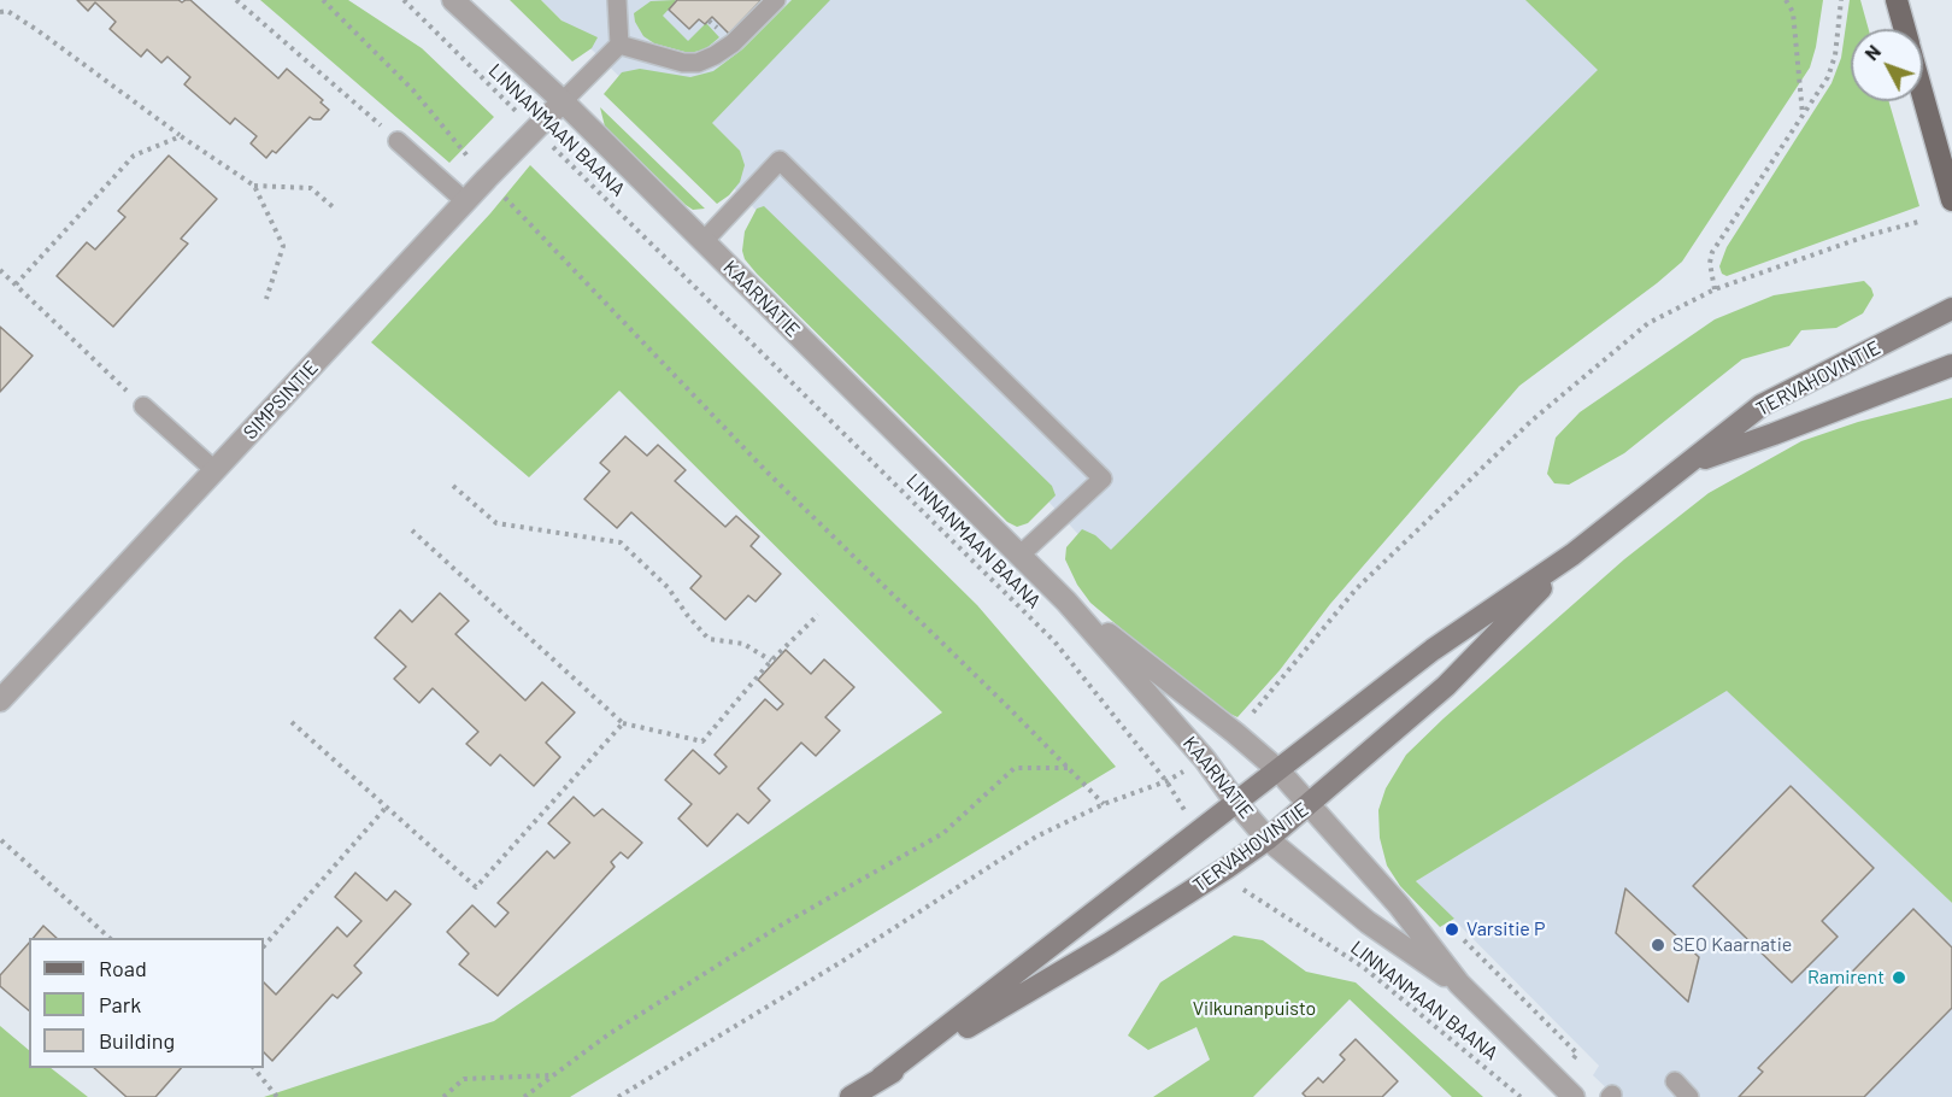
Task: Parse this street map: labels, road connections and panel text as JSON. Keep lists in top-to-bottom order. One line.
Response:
{"streets":{"main road":["TERVAHOVINTIE"],"street":["KAARNATIE","SIMPSINTIE"],"path":["LINNANMAAN BAANA"]},"crossings":[["LINNANMAAN BAANA","TERVAHOVINTIE"],["LINNANMAAN BAANA","SIMPSINTIE"],["KAARNATIE","TERVAHOVINTIE"],["KAARNATIE","SIMPSINTIE"]],"parks":["Vilkunanpuisto"],"places":["Varsitie P","SEO Kaarnatie","Ramirent"],"legend":["Road","Park","Building"],"north":"top left"}
